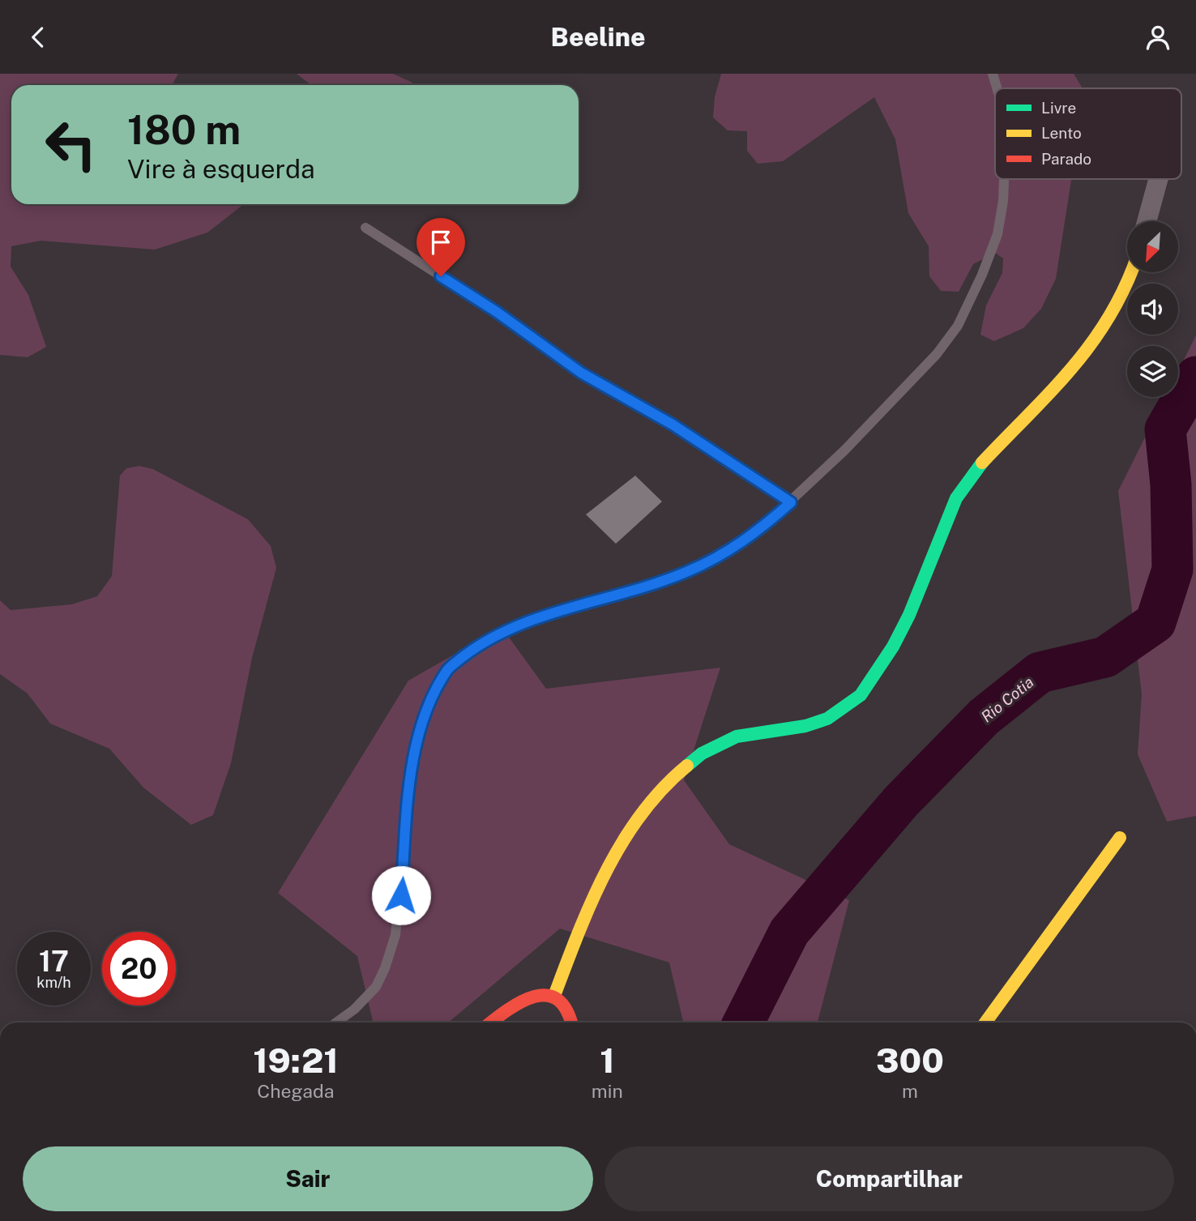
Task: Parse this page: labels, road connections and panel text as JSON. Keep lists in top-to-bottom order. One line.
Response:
{"water":["Rio Cotia"],"legend":["Livre","Lento","Parado"],"north":"bottom left","page":{"header":"Beeline","turn":["180 m","Vire à esquerda"],"speed":"17 km/h","limit":"20","eta":["19:21","Chegada","1","min","300","m"],"buttons":["Sair","Compartilhar"]}}
